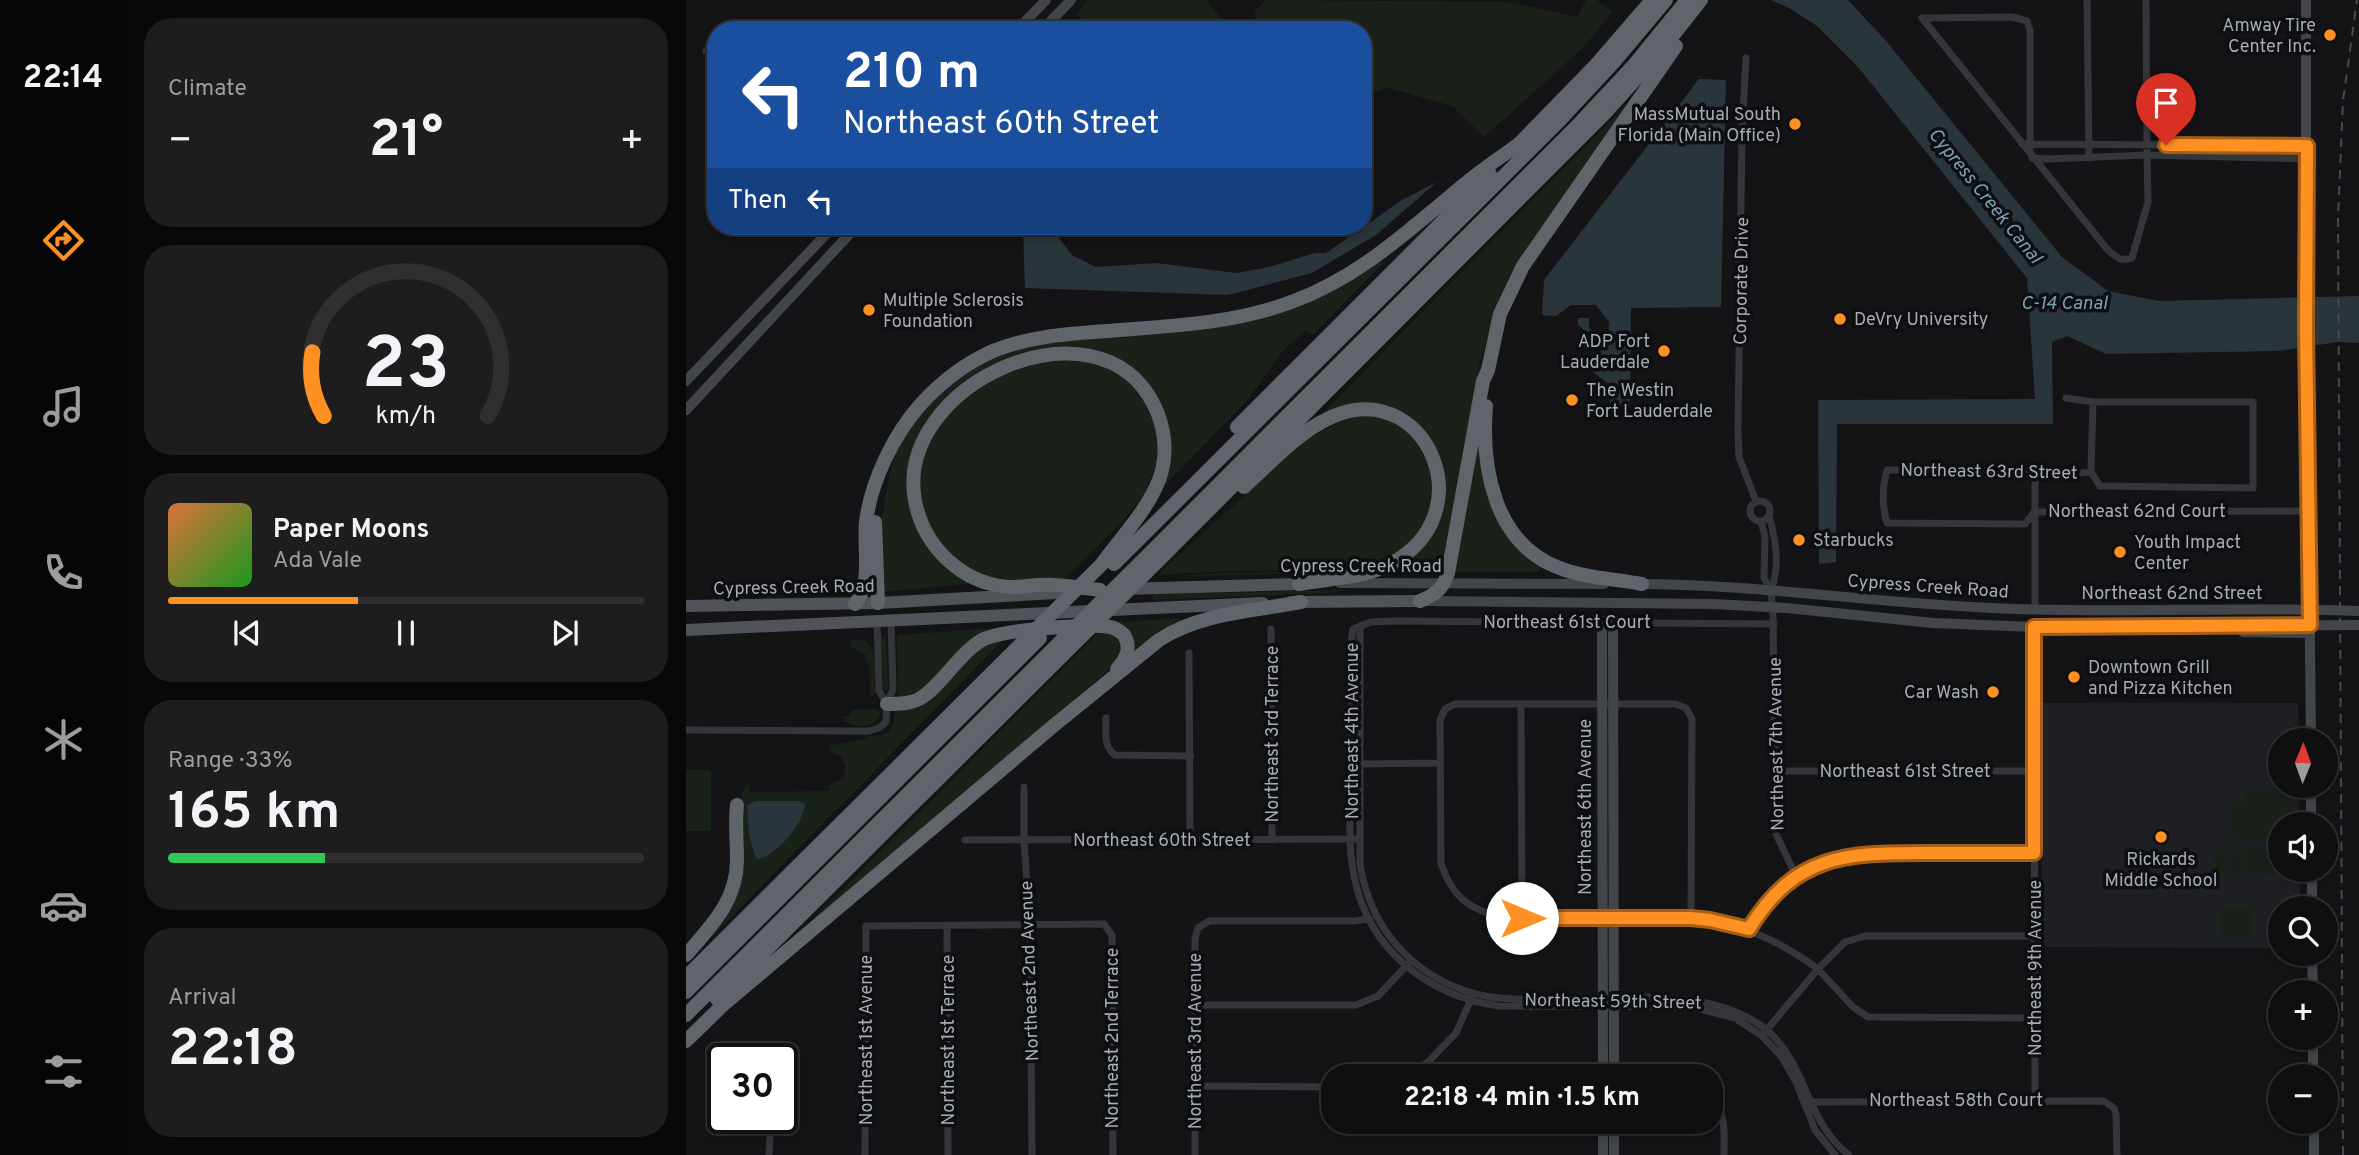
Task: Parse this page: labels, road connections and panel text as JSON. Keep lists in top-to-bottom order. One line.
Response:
{"streets":{"main road":["Cypress Creek Road","Northeast 62nd Street","Northeast 6th Avenue"],"street":["Corporate Drive","Northeast 63rd Street","Northeast 62nd Court","Northeast 61st Court","Northeast 4th Avenue","Northeast 3rd Terrace","Northeast 7th Avenue","Northeast 61st Street","Northeast 60th Street","Northeast 9th Avenue","Northeast 2nd Avenue","Northeast 59th Street","Northeast 2nd Terrace","Northeast 1st Avenue","Northeast 1st Terrace","Northeast 3rd Avenue","Northeast 58th Court"]},"crossings":[["Northeast 63rd Street","Northeast 62nd Court"],["Cypress Creek Road","Northeast 62nd Street"],["Cypress Creek Road","Northeast 7th Avenue"],["Cypress Creek Road","Northeast 9th Avenue"],["Northeast 62nd Street","Northeast 9th Avenue"],["Northeast 61st Court","Northeast 4th Avenue"],["Northeast 61st Court","Northeast 7th Avenue"],["Northeast 61st Court","Northeast 6th Avenue"],["Northeast 4th Avenue","Northeast 60th Street"],["Northeast 4th Avenue","Northeast 59th Street"],["Northeast 4th Avenue","Northeast 3rd Avenue"],["Northeast 3rd Terrace","Northeast 60th Street"],["Northeast 7th Avenue","Northeast 61st Street"],["Northeast 61st Street","Northeast 9th Avenue"],["Northeast 6th Avenue","Northeast 59th Street"],["Northeast 60th Street","Northeast 2nd Avenue"],["Northeast 9th Avenue","Northeast 58th Court"],["Northeast 2nd Avenue","Northeast 2nd Terrace"],["Northeast 59th Street","Northeast 58th Court"],["Northeast 1st Avenue","Northeast 1st Terrace"]],"water":["Cypress Creek Canal","C-14 Canal"],"places":["Amway Tire Center Inc.","MassMutual South Florida (Main Office)","Multiple Sclerosis Foundation","DeVry University","ADP Fort Lauderdale","The Westin Fort Lauderdale","Starbucks","Youth Impact Center","Downtown Grill and Pizza Kitchen","Car Wash","Rickards Middle School"],"north":"top","page":{"tabs":"22:14","tile":["Climate",["Range · 33%","165 km"],["Arrival","22:18"]],"turn":["210 m","Northeast 60th Street"],"heat":["−","21°","+"],"then":"Then","song":["Paper Moons","Ada Vale"],"map_buttons":["+","−"],"limit":"30","trip":"22:18 · 4 min · 1.5 km","gauge":["23","km/h"]}}
